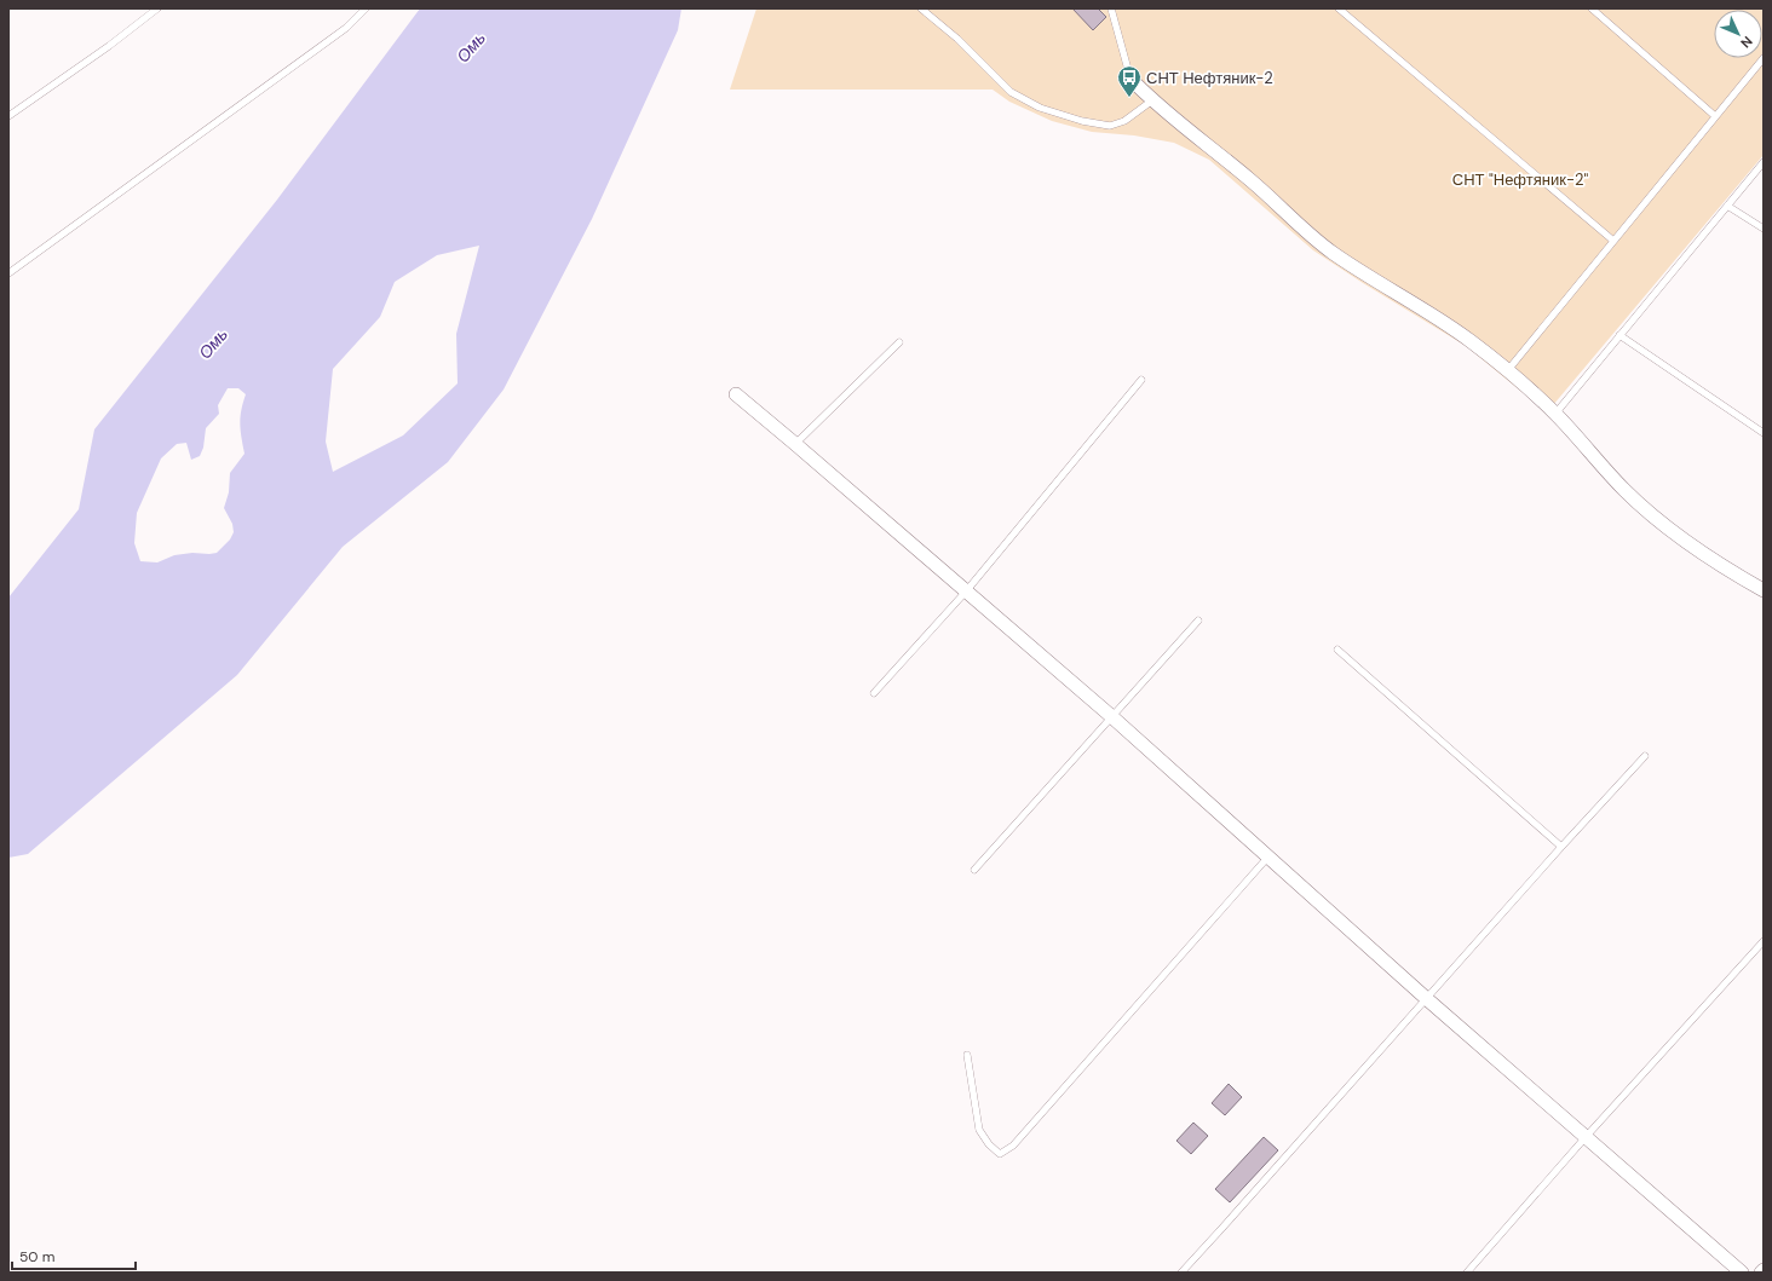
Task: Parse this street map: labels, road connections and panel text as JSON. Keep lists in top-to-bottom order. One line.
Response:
{"water":["Омь"],"parks":["СНТ \"Нефтяник-2\""],"places":{"bus stop":["СНТ Нефтяник-2"]},"scale_bar":"50 m","north":"bottom right"}
